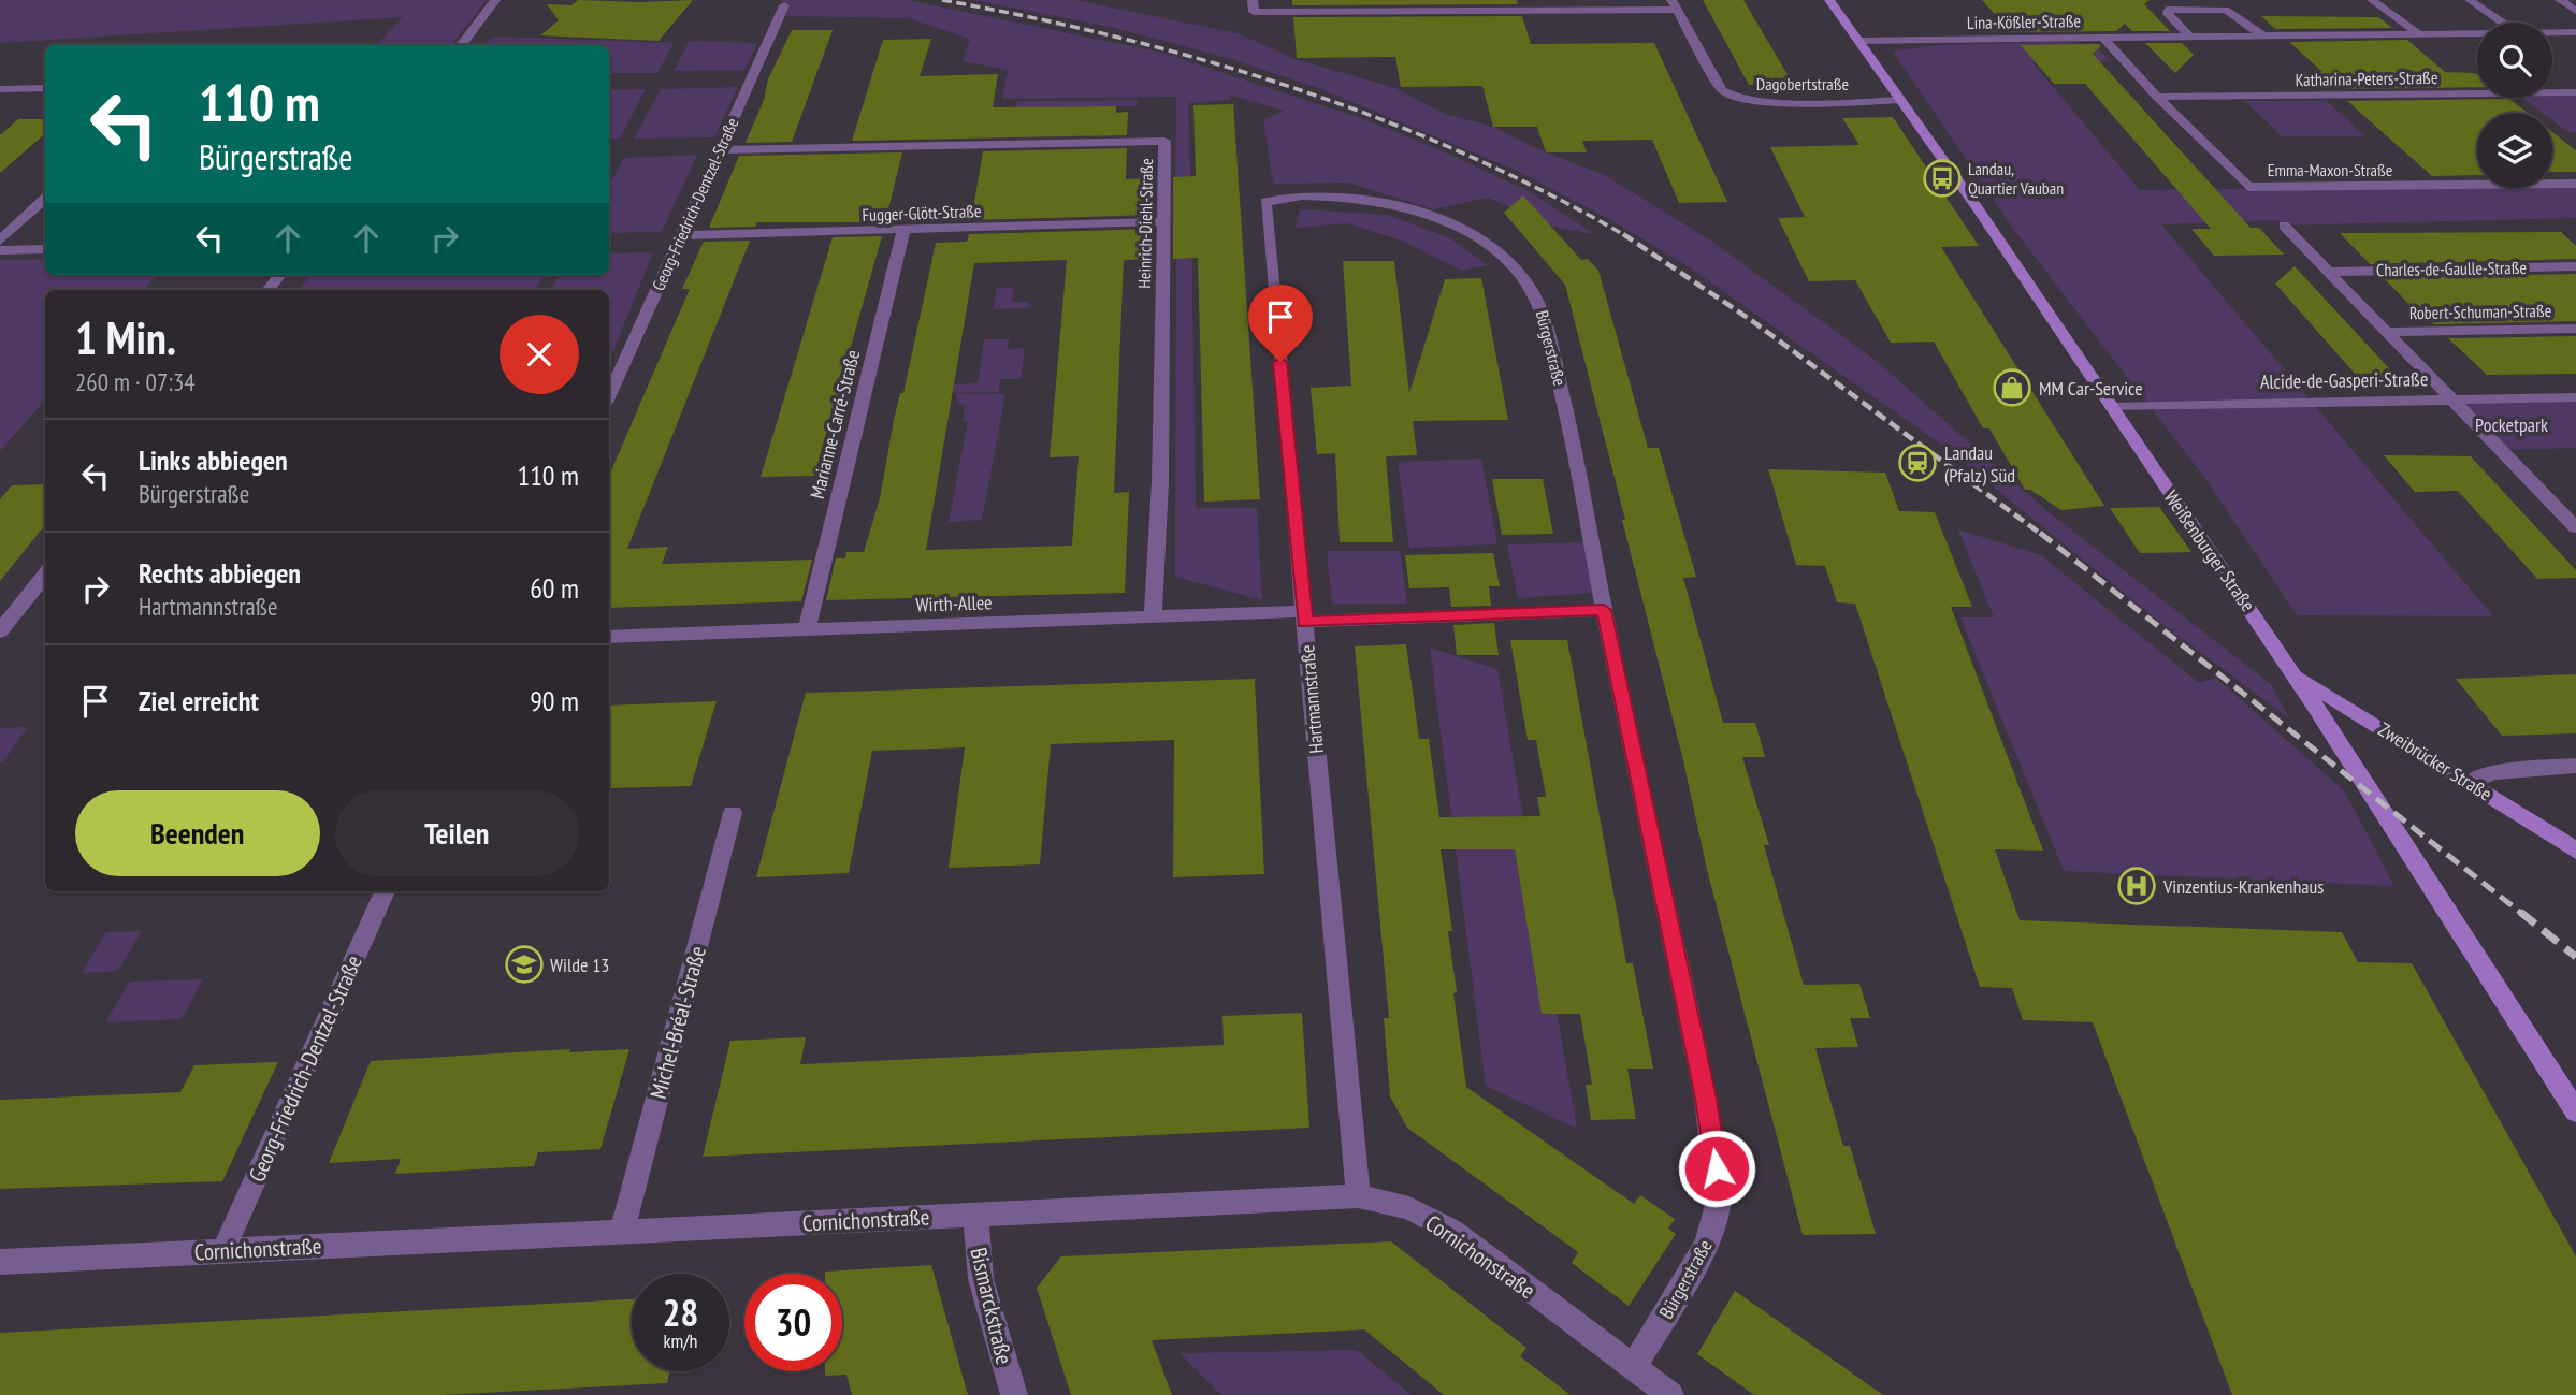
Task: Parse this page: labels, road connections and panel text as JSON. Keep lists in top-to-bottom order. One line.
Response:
{"streets":{"street":["Lina-Kößler-Straße","Katharina-Peters-Straße","Dagobertstraße","Emma-Maxon-Straße","Georg-Friedrich-Dentzel-Straße","Fugger-Glött-Straße","Heinrich-Diehl-Straße","Charles-de-Gaulle-Straße","Robert-Schuman-Straße","Bürgerstraße","Alcide-de-Gasperi-Straße","Marianne-Carré-Straße","Weißenburger Straße","Wirth-Allee","Hartmannstraße","Zweibrücker Straße","Michel-Bréal-Straße","Cornichonstraße","Bismarckstraße"]},"crossings":[["Lina-Kößler-Straße","Emma-Maxon-Straße"],["Lina-Kößler-Straße","Weißenburger Straße"],["Katharina-Peters-Straße","Emma-Maxon-Straße"],["Dagobertstraße","Weißenburger Straße"],["Georg-Friedrich-Dentzel-Straße","Fugger-Glött-Straße"],["Georg-Friedrich-Dentzel-Straße","Heinrich-Diehl-Straße"],["Georg-Friedrich-Dentzel-Straße","Cornichonstraße"],["Fugger-Glött-Straße","Heinrich-Diehl-Straße"],["Fugger-Glött-Straße","Marianne-Carré-Straße"],["Heinrich-Diehl-Straße","Wirth-Allee"],["Bürgerstraße","Hartmannstraße"],["Bürgerstraße","Cornichonstraße"],["Alcide-de-Gasperi-Straße","Weißenburger Straße"],["Marianne-Carré-Straße","Wirth-Allee"],["Weißenburger Straße","Zweibrücker Straße"],["Wirth-Allee","Hartmannstraße"],["Hartmannstraße","Cornichonstraße"],["Michel-Bréal-Straße","Cornichonstraße"],["Cornichonstraße","Bismarckstraße"]],"parks":["Pocketpark"],"places":{"bus stop":["Landau, Quartier Vauban"],"shop":["MM Car-Service"],"station":["Landau (Pfalz) Süd"],"hospital":["Vinzentius-Krankenhaus"],"school or university":["Wilde 13"]},"page":{"turn":["110 m","Bürgerstraße"],"heading":["1 Min.","260 m · 07:34"],"list":[{"name":"Links abbiegen","note":"Bürgerstraße","value":"110 m"},{"name":"Rechts abbiegen","note":"Hartmannstraße","value":"60 m"},{"name":"Ziel erreicht","value":"90 m"}],"buttons":["Beenden","Teilen"],"speed":"28 km/h","limit":"30"}}
